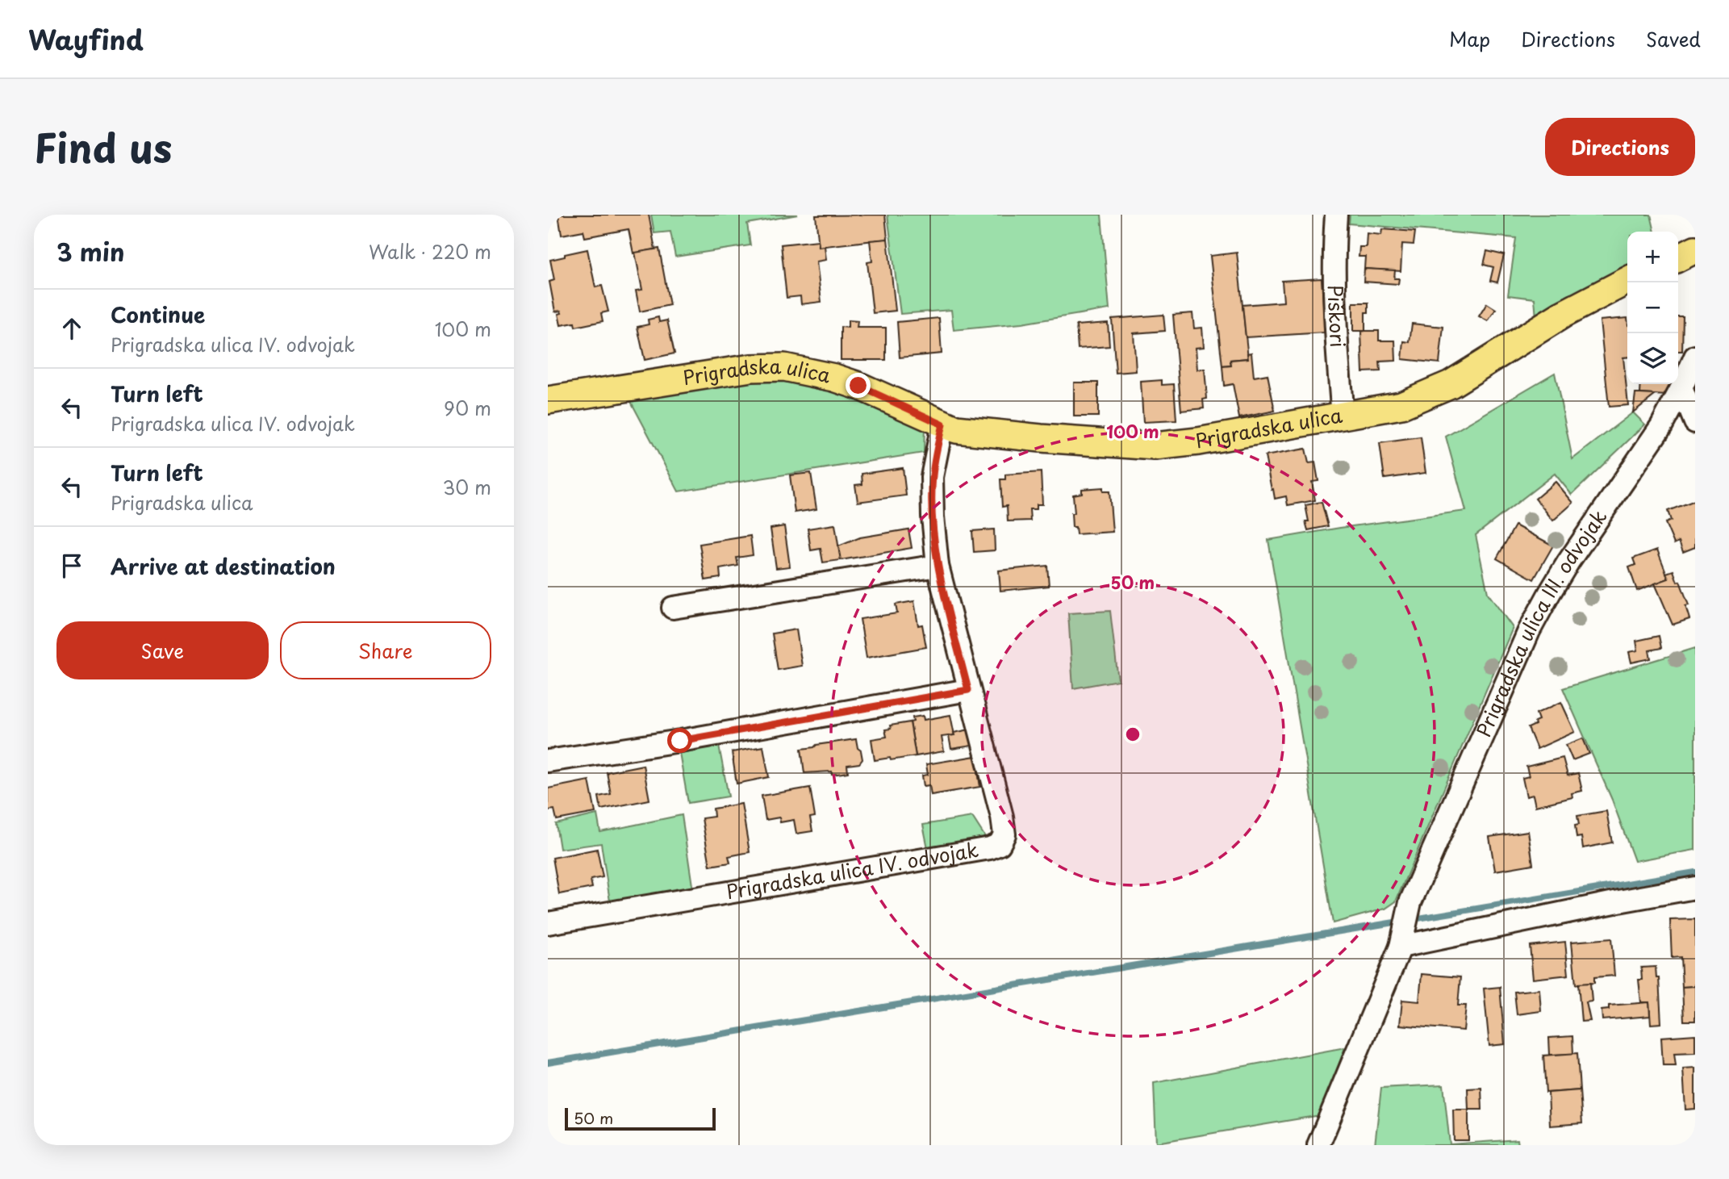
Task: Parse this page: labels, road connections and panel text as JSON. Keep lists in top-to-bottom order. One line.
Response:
{"streets":{"main road":["Prigradska ulica"],"street":["Piškori","Prigradska ulica III. odvojak","Prigradska ulica IV. odvojak"]},"crossings":[["Piškori","Prigradska ulica"],["Prigradska ulica","Prigradska ulica IV. odvojak"]],"scale_bar":"50 m","page":{"header":"Wayfind","nav":["Map","Directions","Saved"],"title":"Find us","buttons":["Directions",["Save","Share"]],"heading":["3 min","Walk · 220 m"],"map_buttons":["+","−"],"list":[["Continue","Prigradska ulica IV. odvojak","100 m"],["Turn left","Prigradska ulica IV. odvojak","90 m"],["Turn left","Prigradska ulica","30 m"],"Arrive at destination"],"scale":"50 m"},"rings":["100 m","50 m"]}
